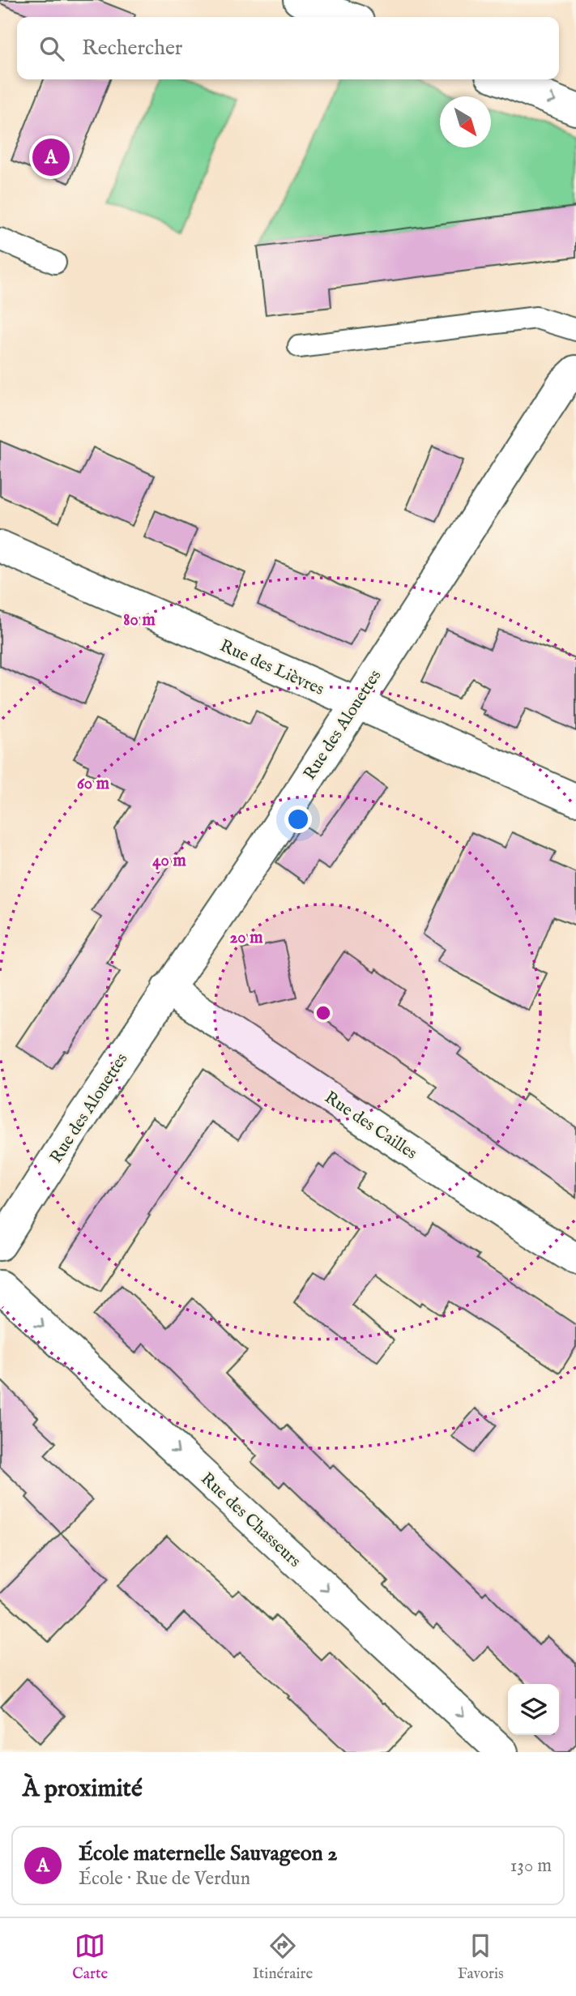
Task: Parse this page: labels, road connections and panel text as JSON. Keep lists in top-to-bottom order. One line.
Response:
{"streets":{"street":["Rue des Lièvres","Rue des Alouettes","Rue des Cailles","Rue des Chasseurs"]},"crossings":[["Rue des Lièvres","Rue des Alouettes"],["Rue des Alouettes","Rue des Cailles"]],"one_way":["Rue des Chasseurs"],"north":"bottom right","page":{"search":"Rechercher","pins":"A","heading":"À proximité","list":[{"mark":"A","name":"École maternelle Sauvageon 2","note":"École · Rue de Verdun","value":"130 m"}],"nav":["Carte","Itinéraire","Favoris"]},"rings":["80 m","60 m","40 m","20 m"]}
